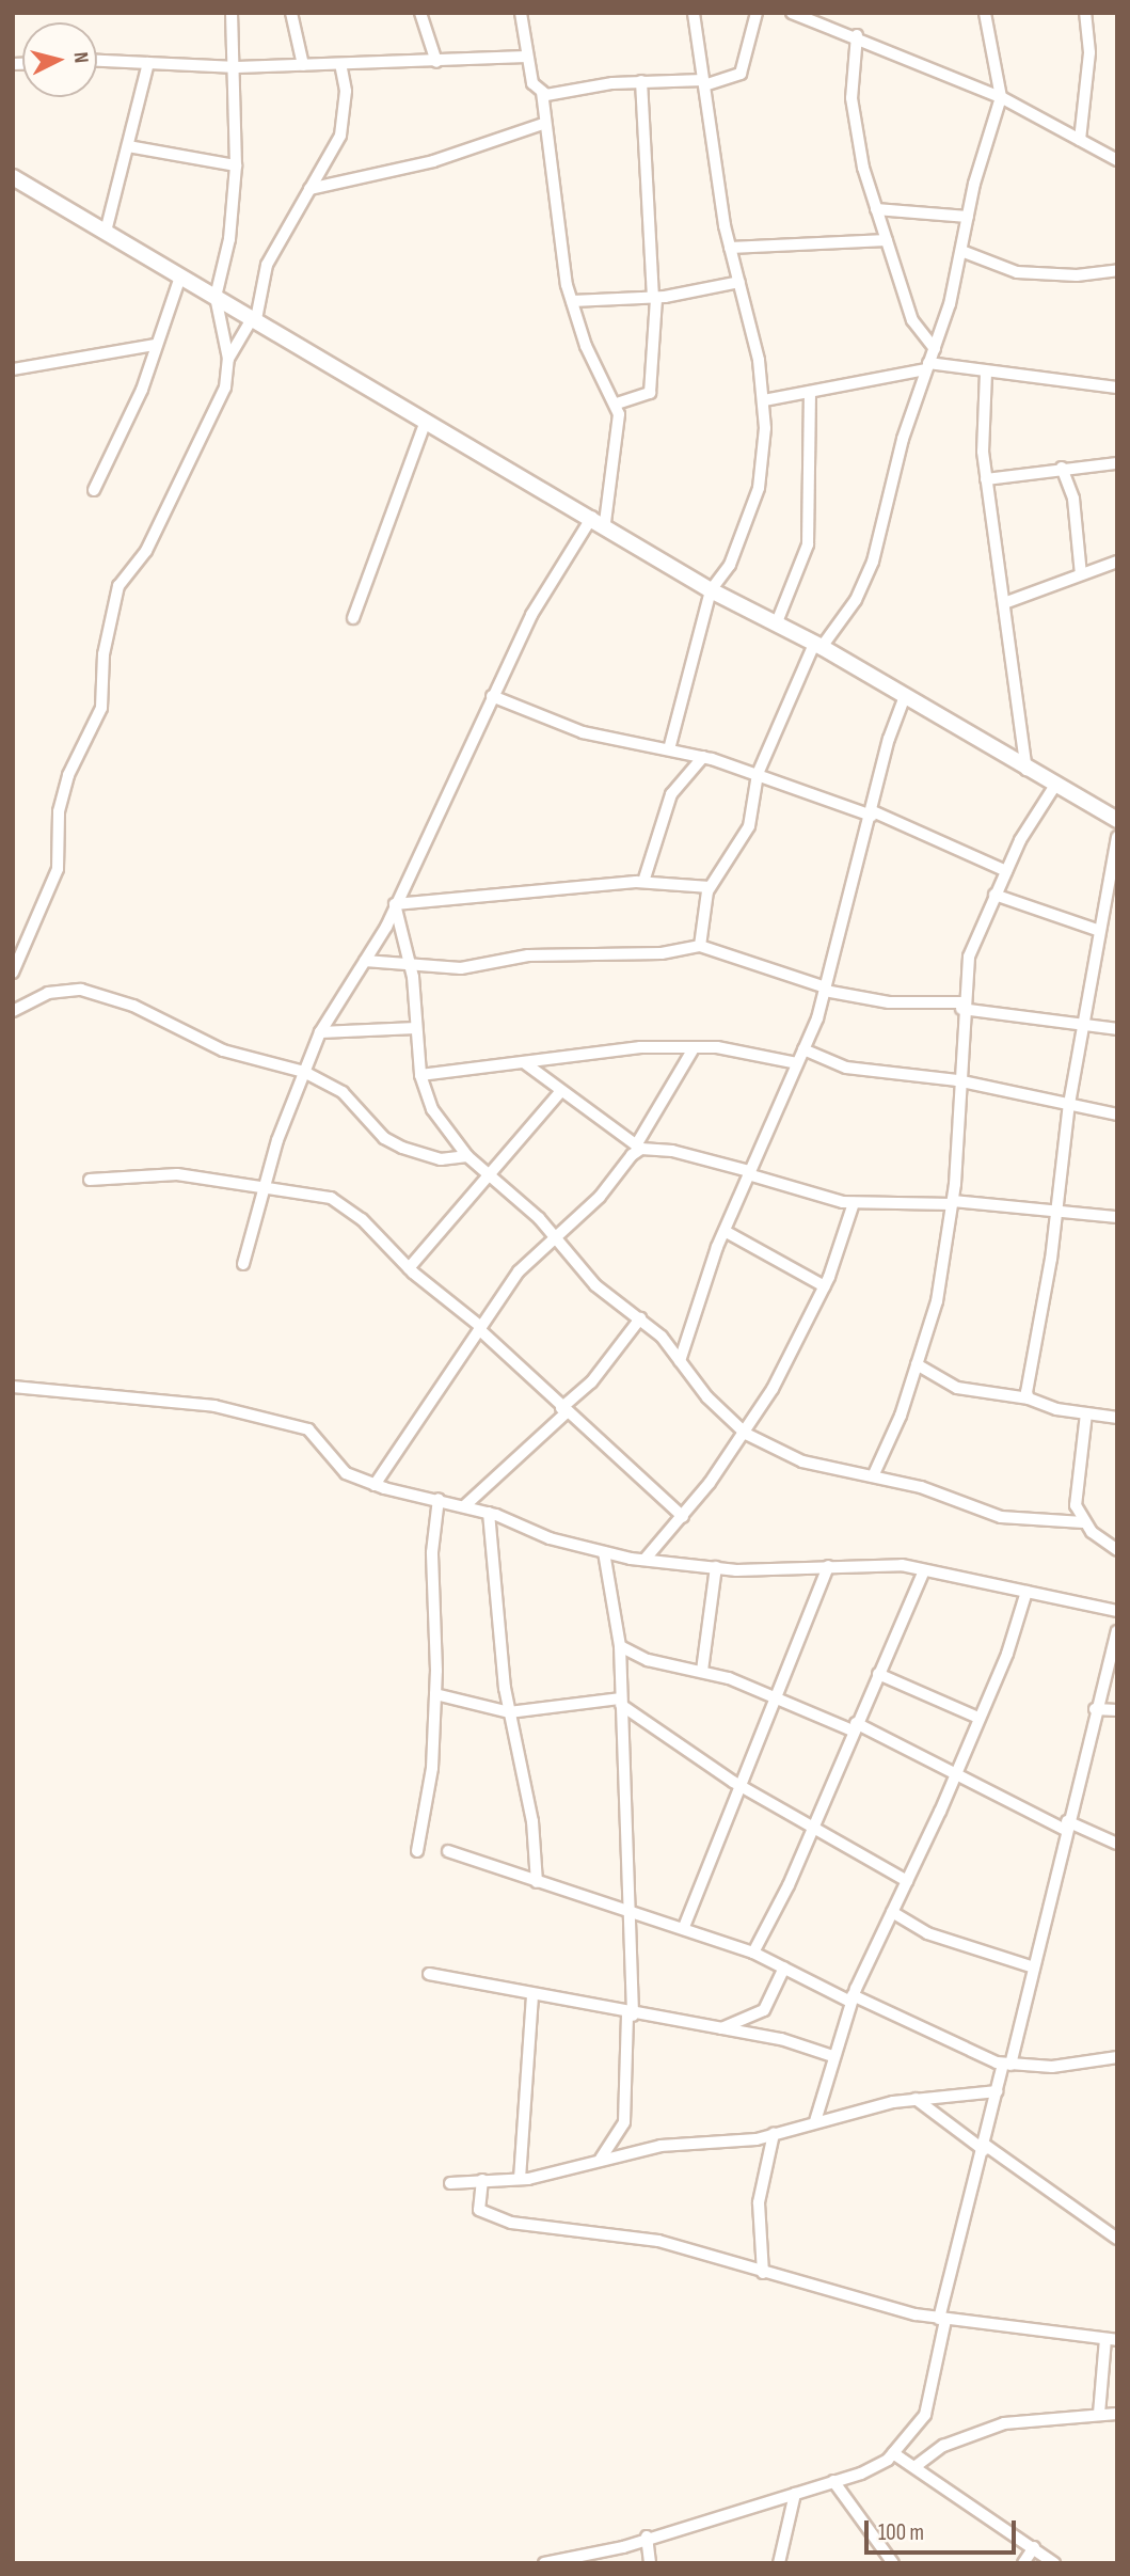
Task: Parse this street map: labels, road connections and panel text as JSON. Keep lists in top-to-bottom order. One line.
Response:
{"scale_bar":"100 m","north":"right"}
